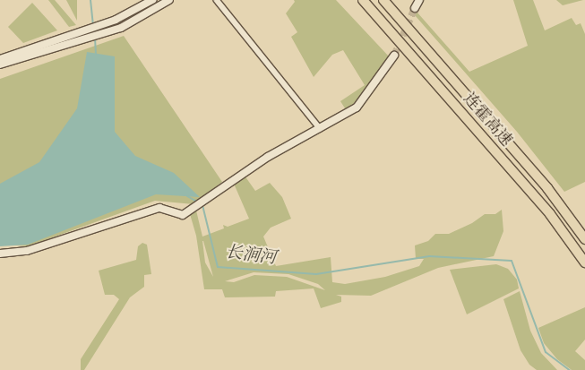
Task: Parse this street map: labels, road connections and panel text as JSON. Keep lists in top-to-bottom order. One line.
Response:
{"streets":{"highway":["连霍高速"]},"water":["长涧河"]}
